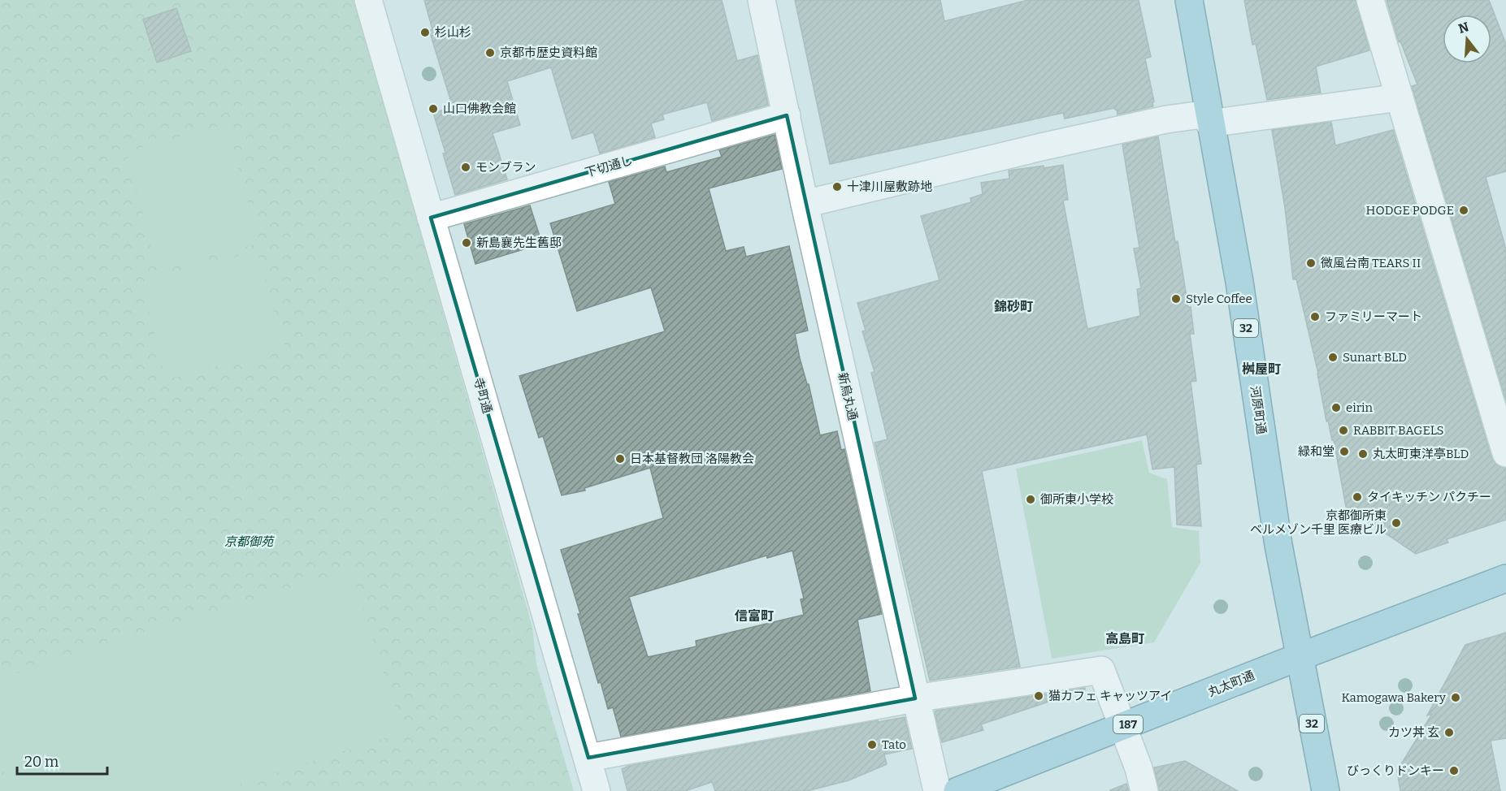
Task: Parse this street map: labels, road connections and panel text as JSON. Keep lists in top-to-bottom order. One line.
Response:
{"streets":{"main road":["32","河原町通","丸太町通","187"],"street":["下切通し","寺町通","新烏丸通"]},"crossings":[["下切通し","寺町通"],["下切通し","新烏丸通"],["河原町通","丸太町通"]],"districts":["錦砂町","桝屋町","信富町","高島町"],"parks":["京都御苑"],"places":["杉山杉","京都市歴史資料館","山口佛教会館","モンブラン","十津川屋敷跡地","HODGE PODGE","新島襄先生舊邸","微風台南 TEARS II","Style Coffee","ファミリーマート","Sunart BLD","eirin","RABBIT BAGELS","緑和堂","丸太町東洋亭BLD","日本基督教団 洛陽教会","タイキッチン パクチー","御所東小学校","京都御所東 ベルメゾン千里 医療ビル","猫カフェ キャッツアイ","Kamogawa Bakery","カツ丼 玄","Tato","びっくりドンキー"],"scale_bar":"20 m","north":"top"}
